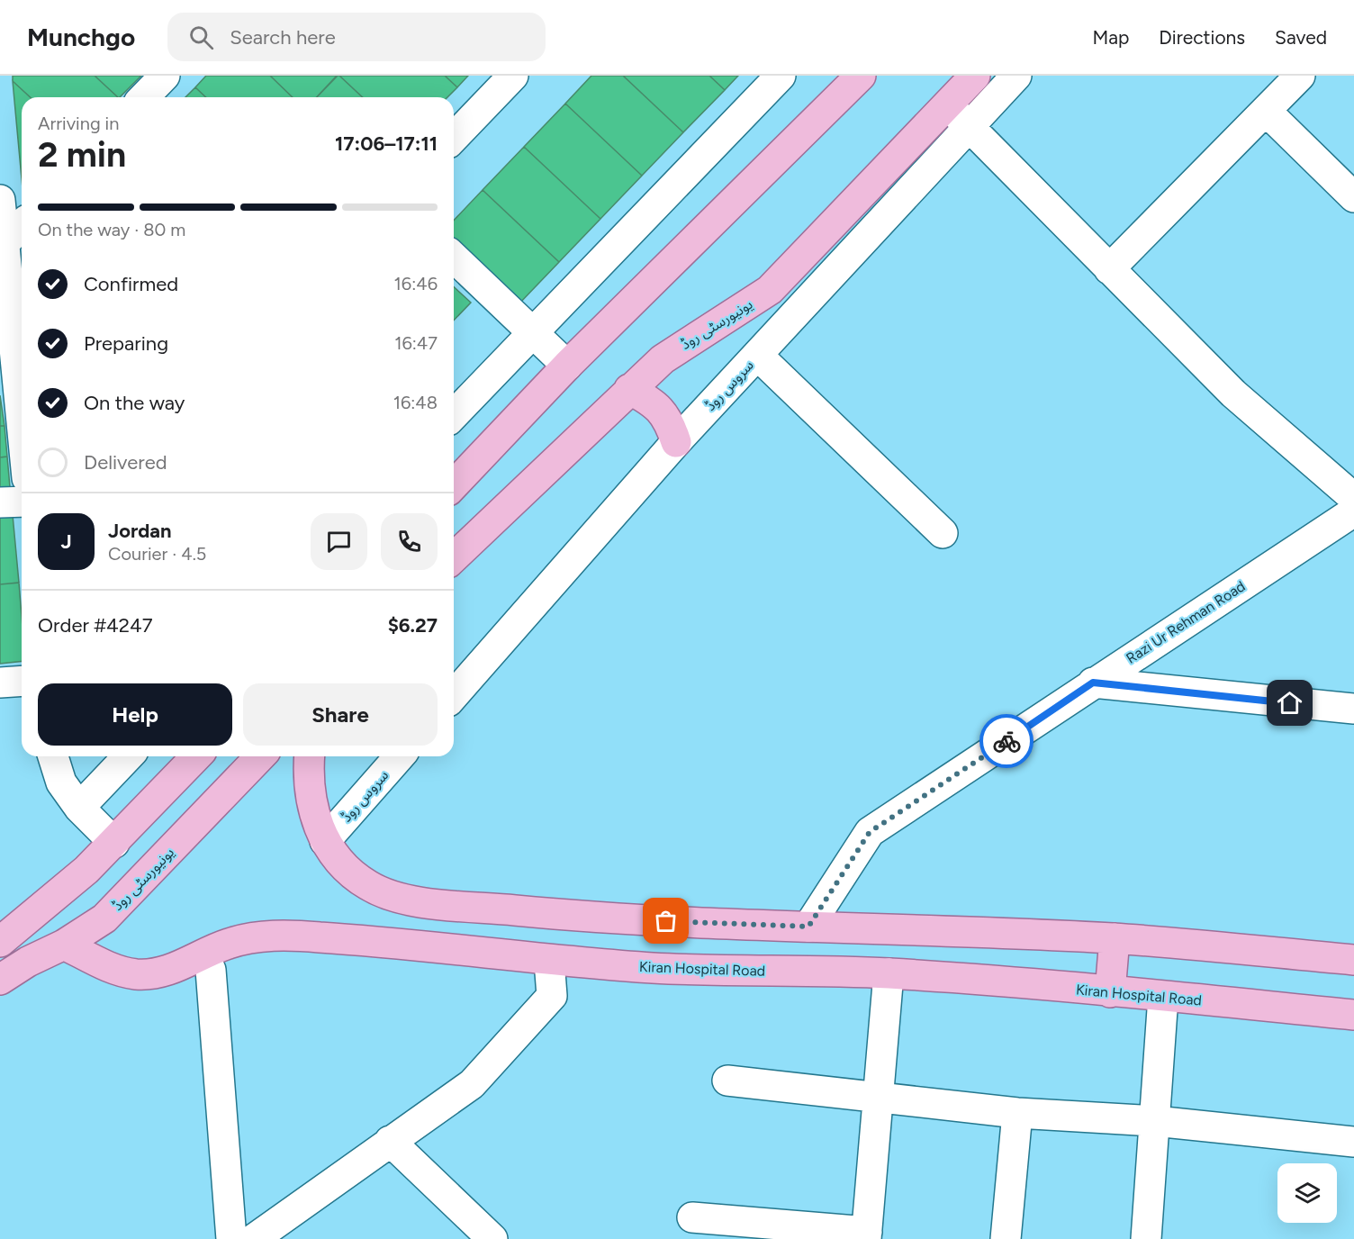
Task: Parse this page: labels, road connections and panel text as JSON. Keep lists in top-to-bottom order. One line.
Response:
{"streets":{"main road":["یونیورسٹی روڈ","Kiran Hospital Road"],"street":["سروس روڈ","Razi Ur Rehman Road"]},"crossings":[["یونیورسٹی روڈ","Kiran Hospital Road"]],"page":{"header":"Munchgo","search":"Search here","nav":["Map","Directions","Saved"],"heading":["2 min","Arriving in","17:06–17:11"],"panel":["Jordan","Courier · 4.5","Order #4247","$6.27"],"bar":"On the way · 80 m","list":[["Confirmed","16:46"],["Preparing","16:47"],["On the way","16:48"],"Delivered"],"round":"J","buttons":["Help","Share"]}}
